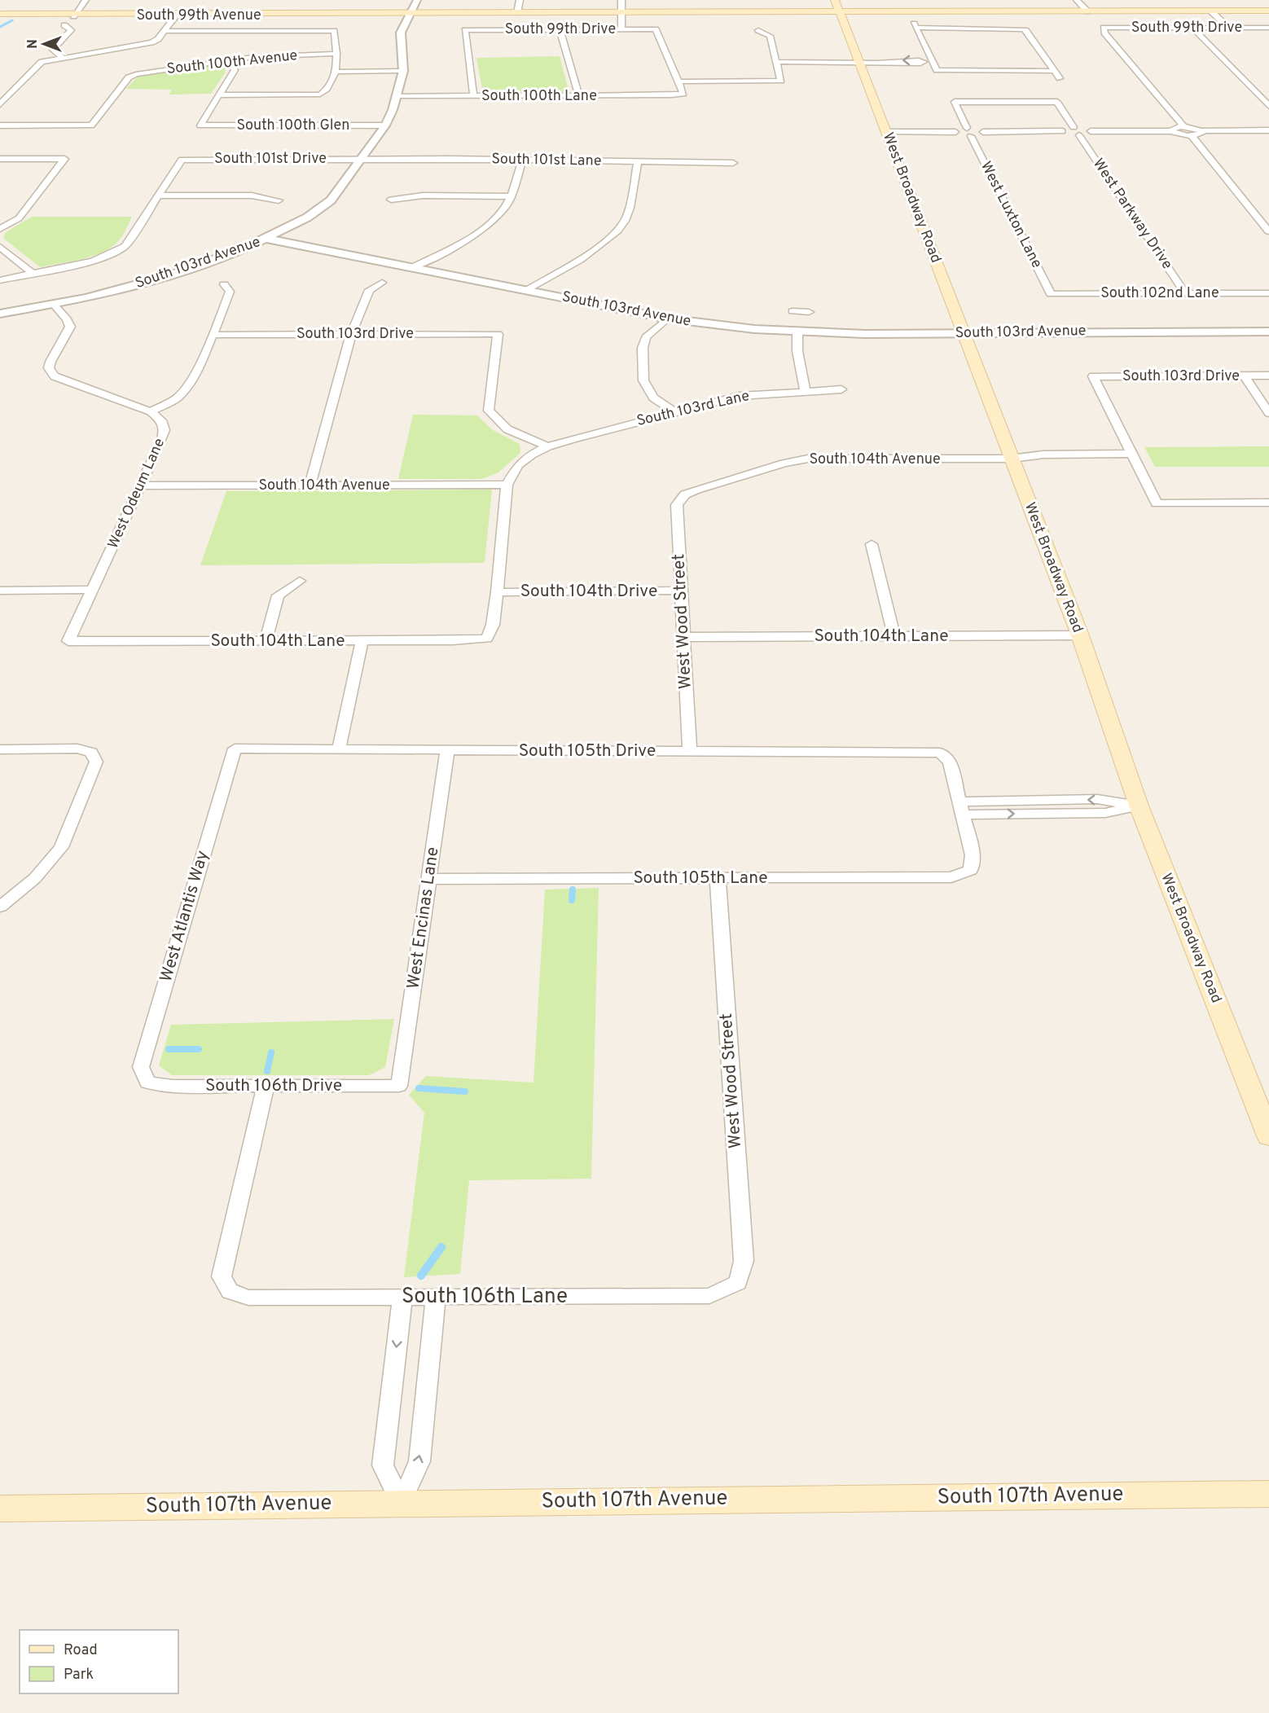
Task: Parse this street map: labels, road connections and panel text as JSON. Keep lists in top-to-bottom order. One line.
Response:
{"streets":{"main road":["South 99th Avenue","West Broadway Road","South 107th Avenue"],"street":["South 99th Drive","South 100th Avenue","South 100th Lane","South 100th Glen","South 101st Drive","South 101st Lane","West Parkway Drive","West Luxton Lane","South 103rd Avenue","South 102nd Lane","South 103rd Drive","South 103rd Lane","South 104th Avenue","West Odeum Lane","South 104th Drive","West Wood Street","South 104th Lane","South 105th Drive","South 105th Lane","West Atlantis Way","West Encinas Lane","South 106th Drive","South 106th Lane"]},"crossings":[["South 99th Avenue","West Broadway Road"],["South 99th Drive","South 100th Lane"],["South 101st Drive","South 101st Lane"],["West Broadway Road","South 103rd Avenue"],["West Broadway Road","South 104th Avenue"],["West Broadway Road","South 104th Lane"],["West Parkway Drive","South 102nd Lane"],["West Luxton Lane","South 102nd Lane"],["South 103rd Drive","South 103rd Lane"],["South 103rd Drive","South 104th Avenue"],["South 103rd Drive","West Odeum Lane"],["South 103rd Lane","South 104th Avenue"],["South 104th Avenue","West Odeum Lane"],["South 104th Avenue","West Wood Street"],["West Odeum Lane","South 104th Lane"],["South 104th Drive","West Wood Street"],["South 104th Drive","South 104th Lane"],["West Wood Street","South 104th Lane"],["West Wood Street","South 105th Drive"],["West Wood Street","South 105th Lane"],["West Wood Street","South 106th Lane"],["South 105th Drive","South 105th Lane"],["South 105th Drive","West Atlantis Way"],["South 105th Drive","West Encinas Lane"],["South 105th Lane","West Encinas Lane"],["West Atlantis Way","South 106th Drive"],["West Encinas Lane","South 106th Drive"],["South 106th Drive","South 106th Lane"]],"legend":["Road","Park"],"north":"left"}
